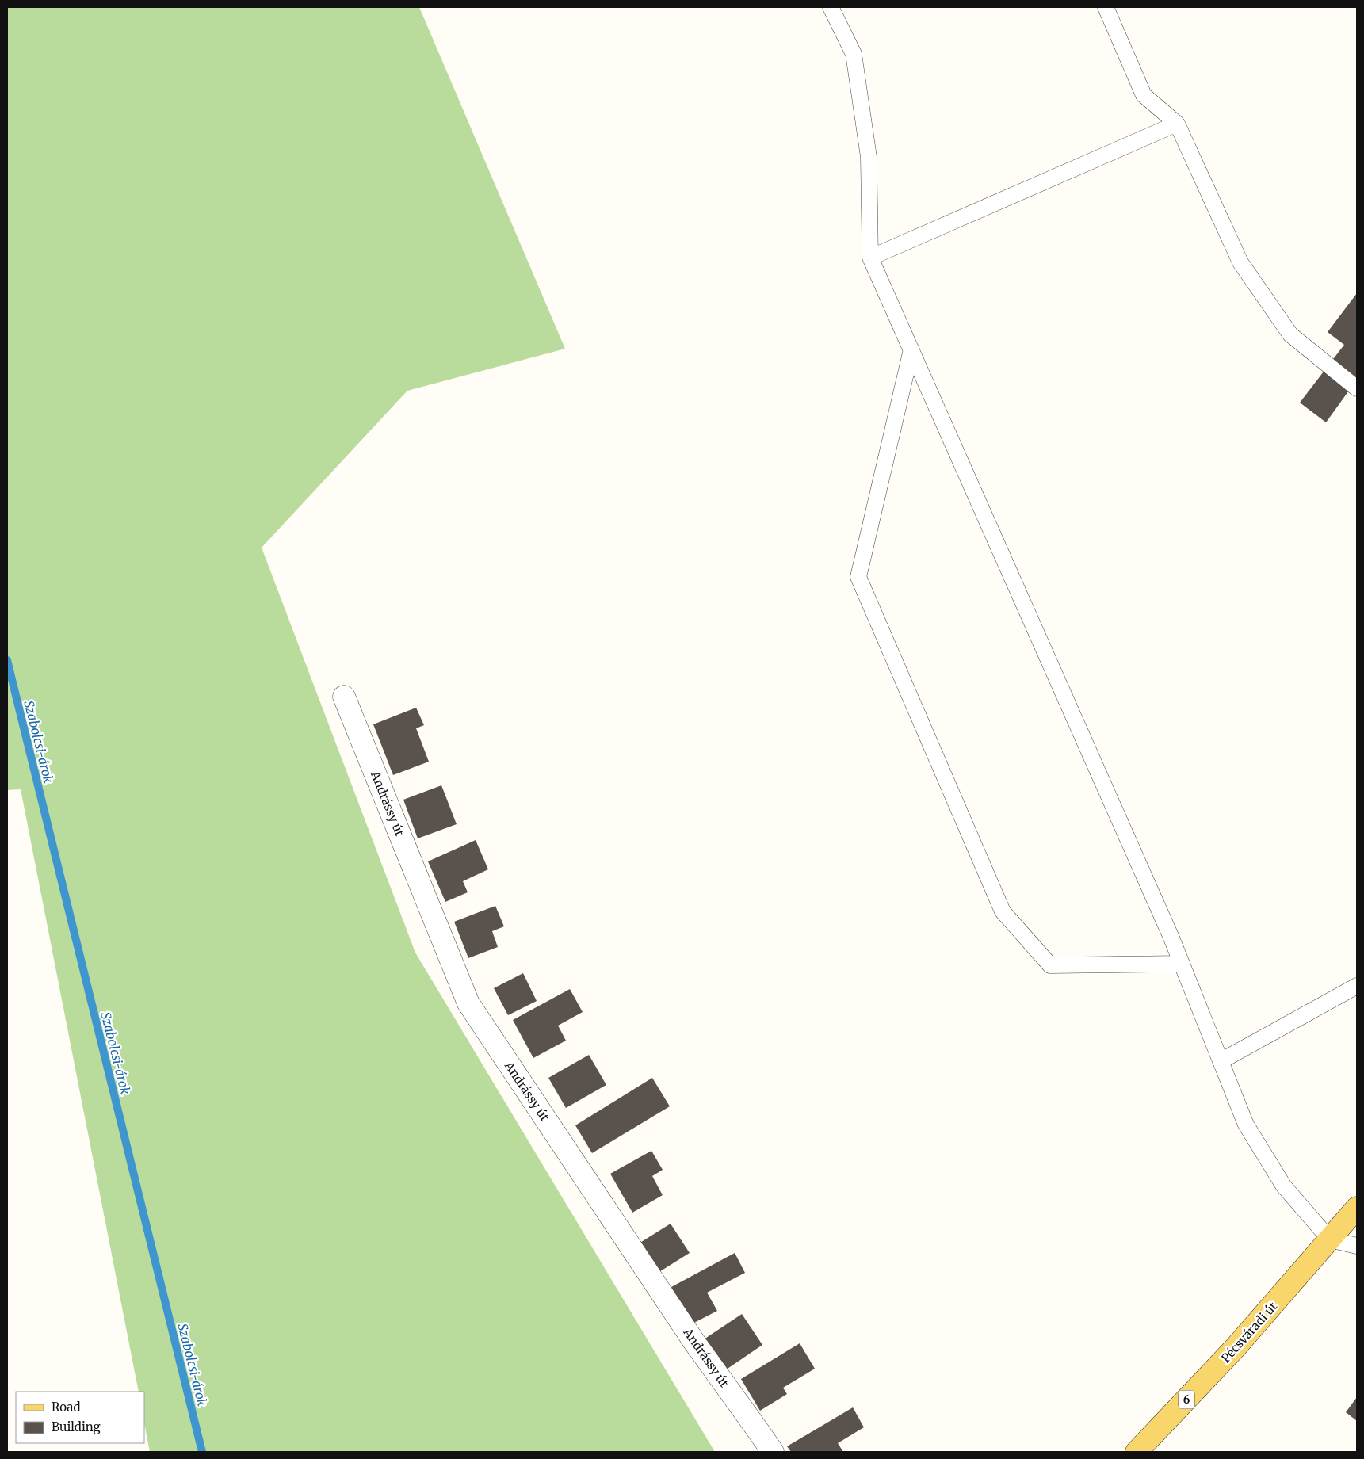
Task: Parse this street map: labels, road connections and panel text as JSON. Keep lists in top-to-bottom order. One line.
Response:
{"streets":{"main road":["Pécsváradi út","6"],"street":["Andrássy út"]},"water":["Szabolcsi-árok"],"legend":["Road","Building"]}
